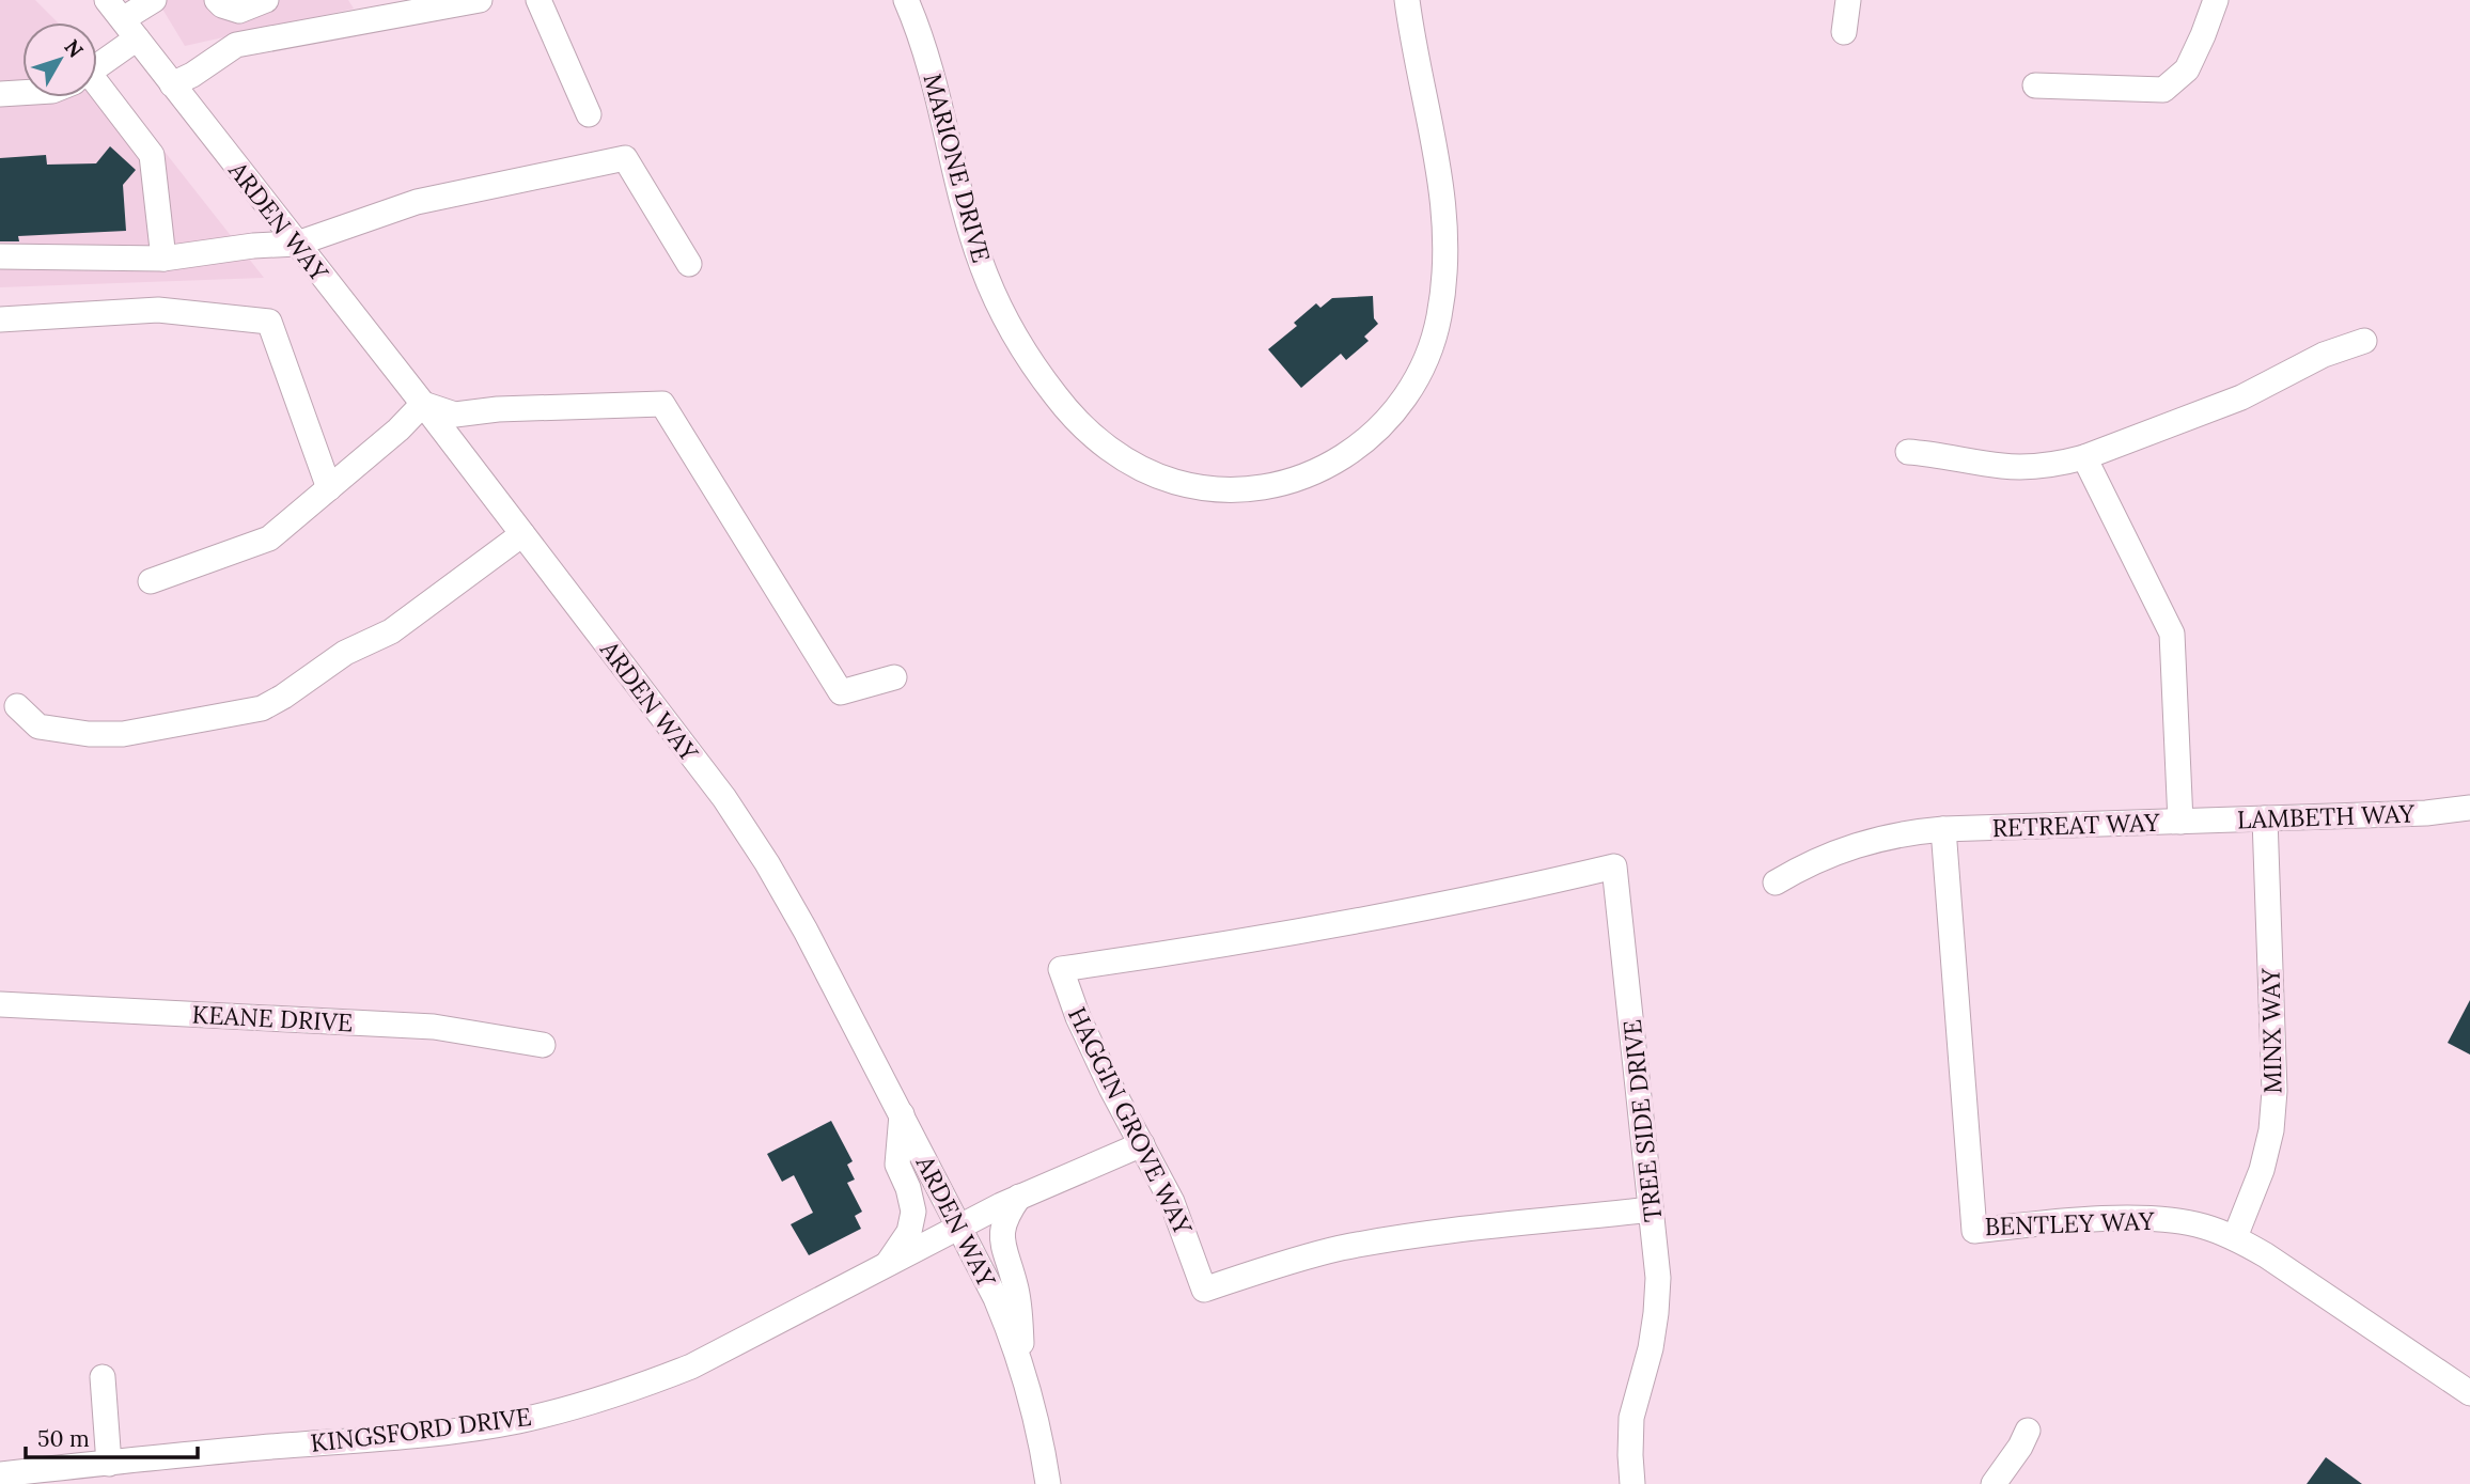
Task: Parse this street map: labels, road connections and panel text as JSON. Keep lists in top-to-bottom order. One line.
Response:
{"streets":{"street":["MARIONE DRIVE","ARDEN WAY","LAMBETH WAY","RETREAT WAY","KEANE DRIVE","MINX WAY","HAGGIN GROVE WAY","TREE SIDE DRIVE","BENTLEY WAY","KINGSFORD DRIVE"]},"crossings":[["ARDEN WAY","KINGSFORD DRIVE"],["LAMBETH WAY","RETREAT WAY"],["LAMBETH WAY","MINX WAY"],["RETREAT WAY","BENTLEY WAY"],["MINX WAY","BENTLEY WAY"],["HAGGIN GROVE WAY","TREE SIDE DRIVE"],["HAGGIN GROVE WAY","KINGSFORD DRIVE"]],"scale_bar":"50 m","north":"top right"}
